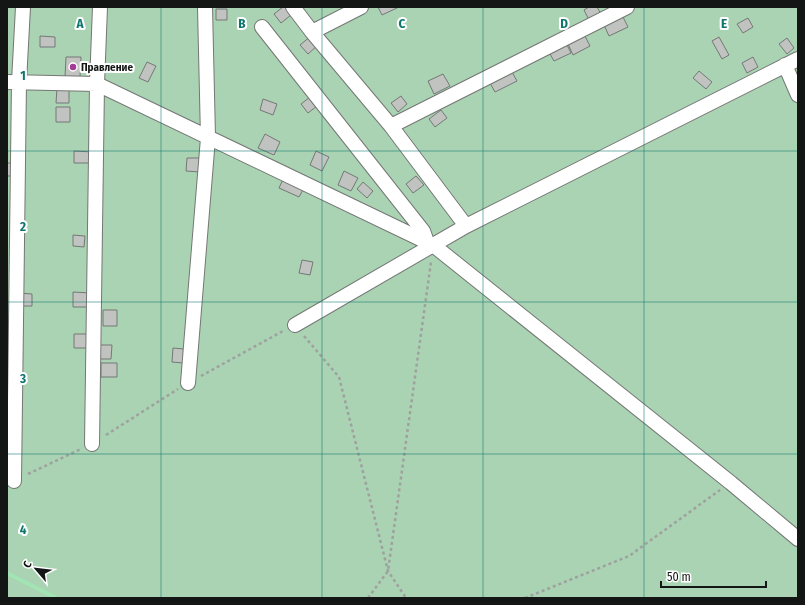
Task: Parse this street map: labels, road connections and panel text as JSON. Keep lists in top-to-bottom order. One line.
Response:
{"places":["Правление"],"scale_bar":"50 m","north":"top left","grid":{"columns":["A","B","C","D","E"],"rows":["1","2","3","4"]}}
